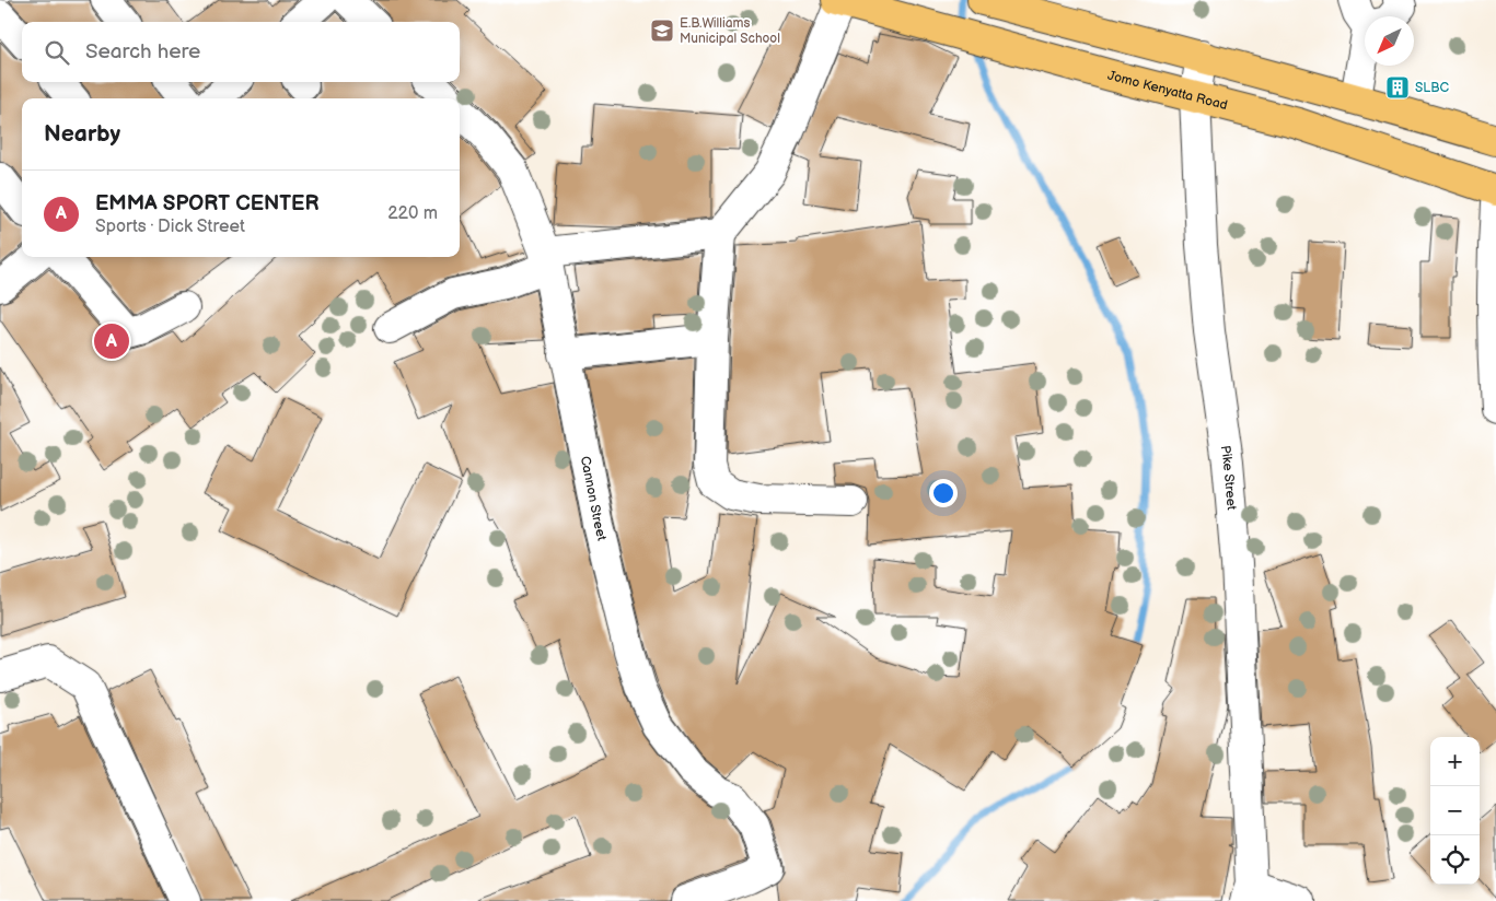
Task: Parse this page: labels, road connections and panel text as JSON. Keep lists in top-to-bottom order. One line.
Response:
{"streets":{"main road":["Jomo Kenyatta Road"],"street":["Pike Street","Cannon Street"]},"crossings":[["Jomo Kenyatta Road","Pike Street"]],"places":{"school or university":["E.B.Williams Municipal School"],"building":["SLBC"]},"north":"bottom left","page":{"search":"Search here","heading":"Nearby","list":[{"mark":"A","name":"EMMA SPORT CENTER","note":"Sports · Dick Street","value":"220 m"}],"pins":"A","map_buttons":["+","−"]}}
